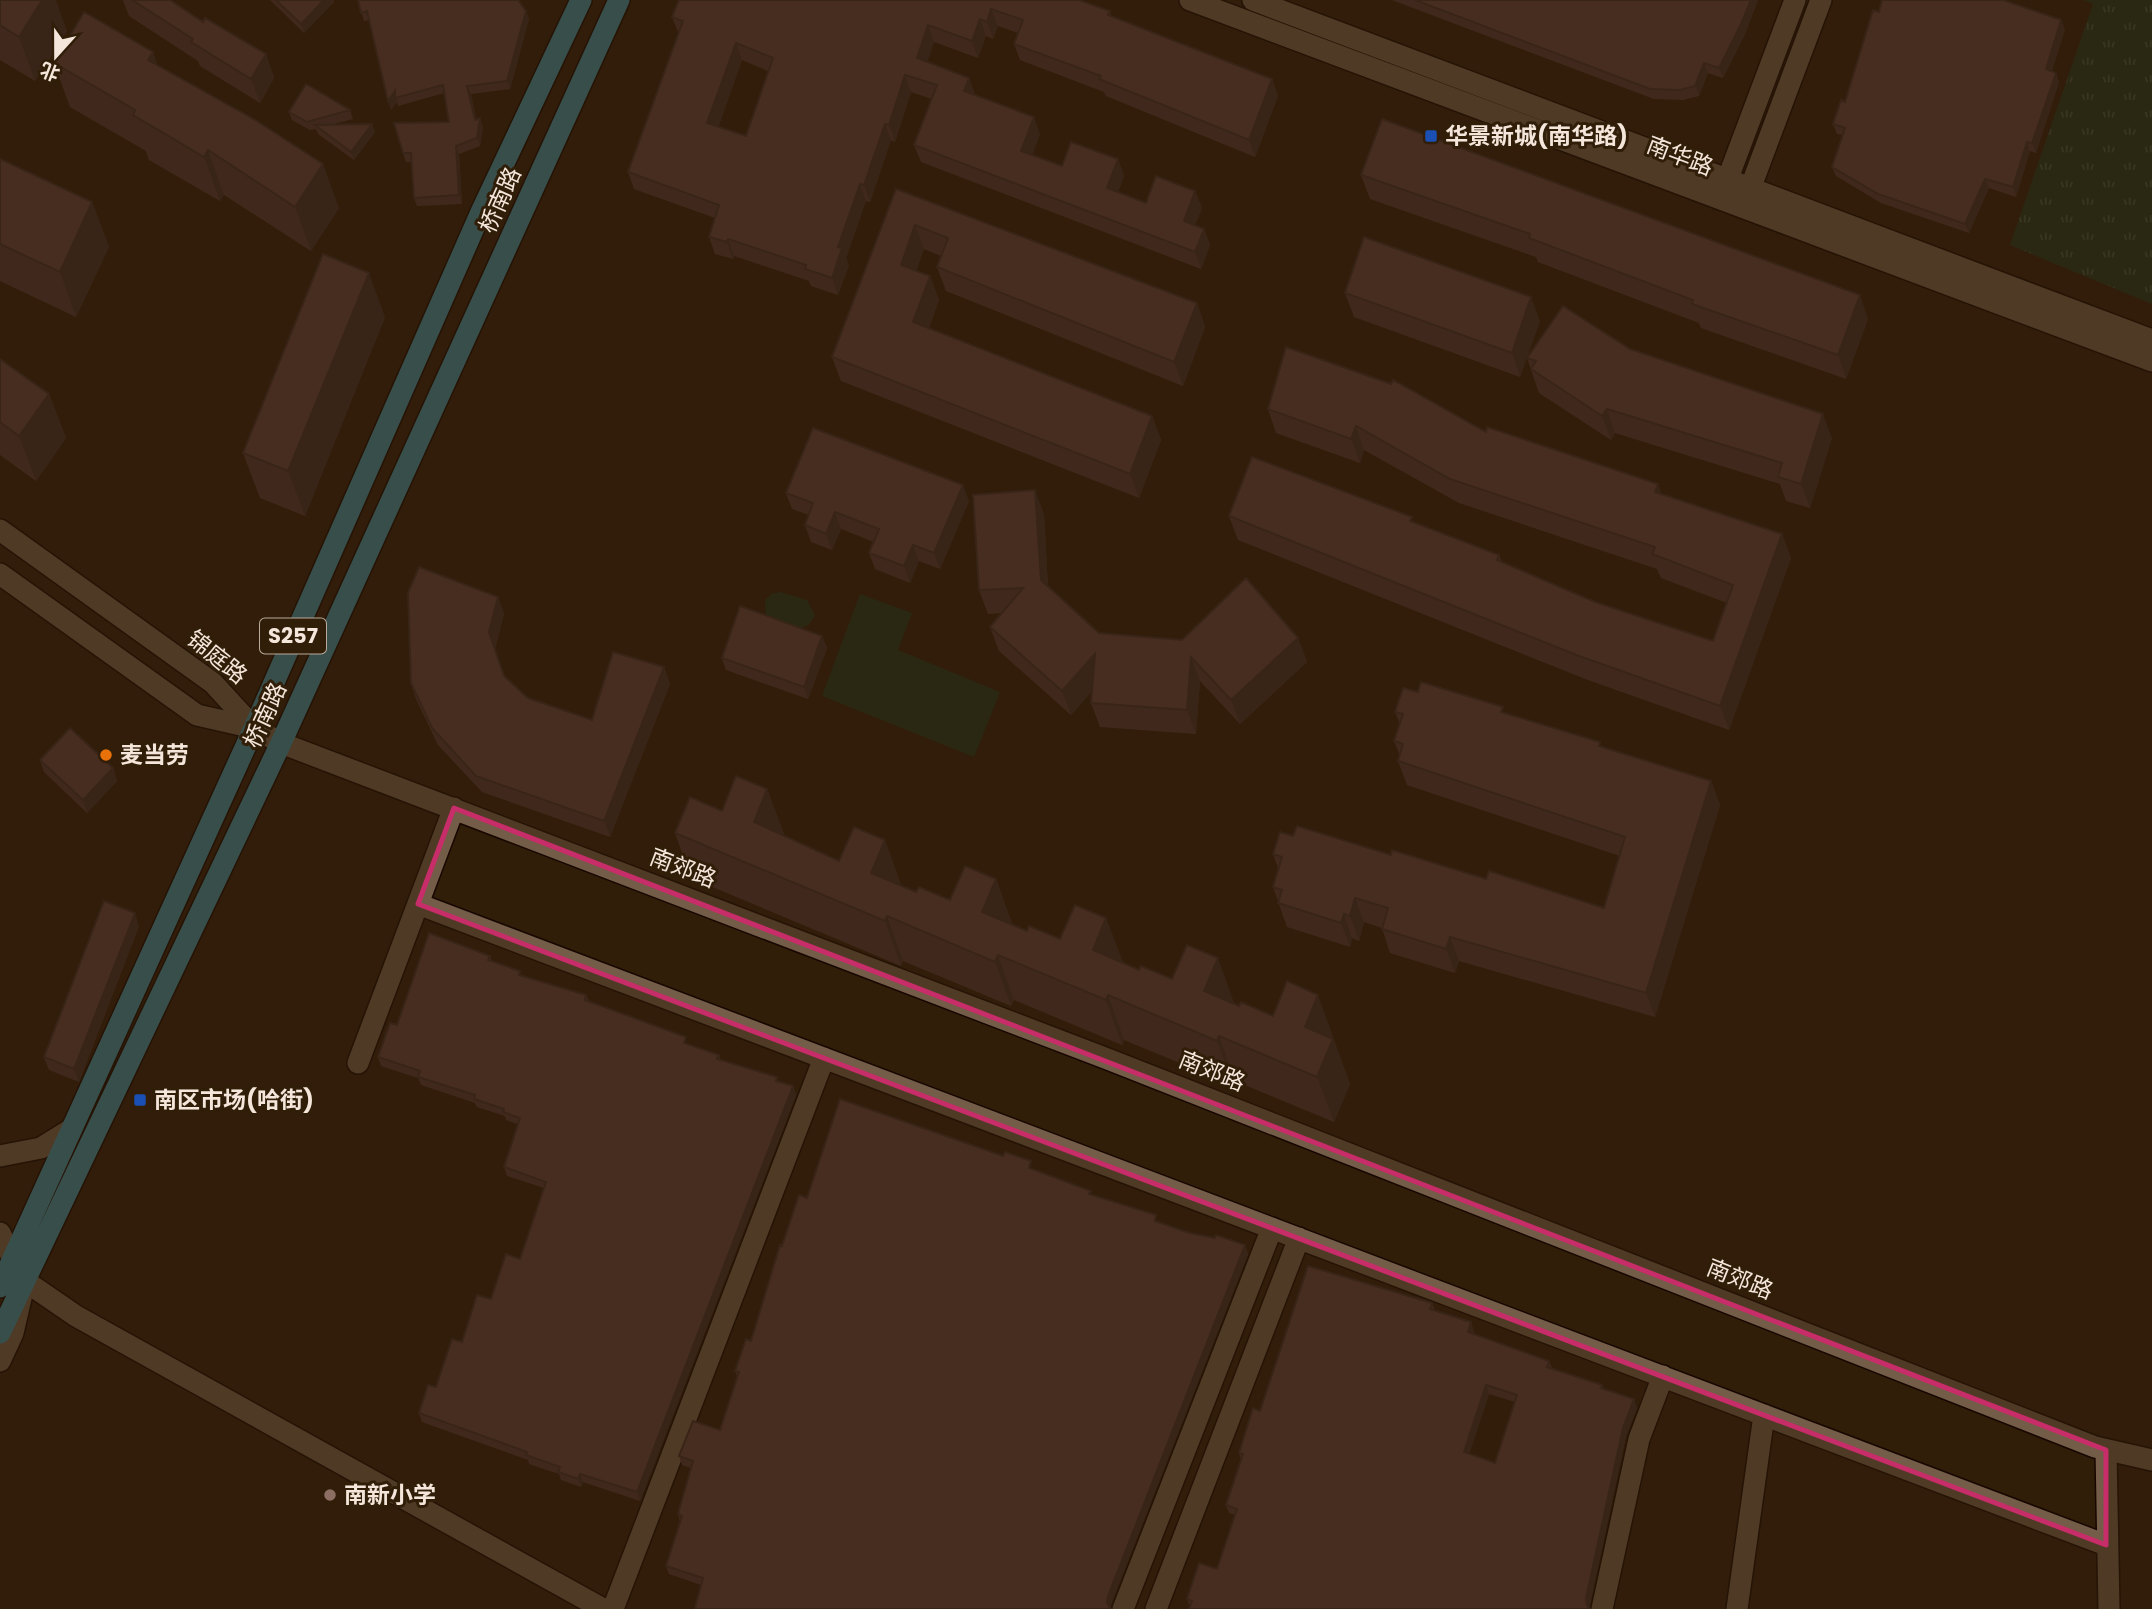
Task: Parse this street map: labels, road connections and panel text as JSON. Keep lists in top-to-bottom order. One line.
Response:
{"streets":{"main road":["桥南路","S257"],"street":["南华路","锦庭路","南郊路"]},"crossings":[["桥南路","锦庭路"],["桥南路","南郊路"],["锦庭路","南郊路"]],"places":{"transit":["华景新城(南华路)","南区市场(哈街)"],"other":["麦当劳","南新小学"]},"north":"bottom"}
